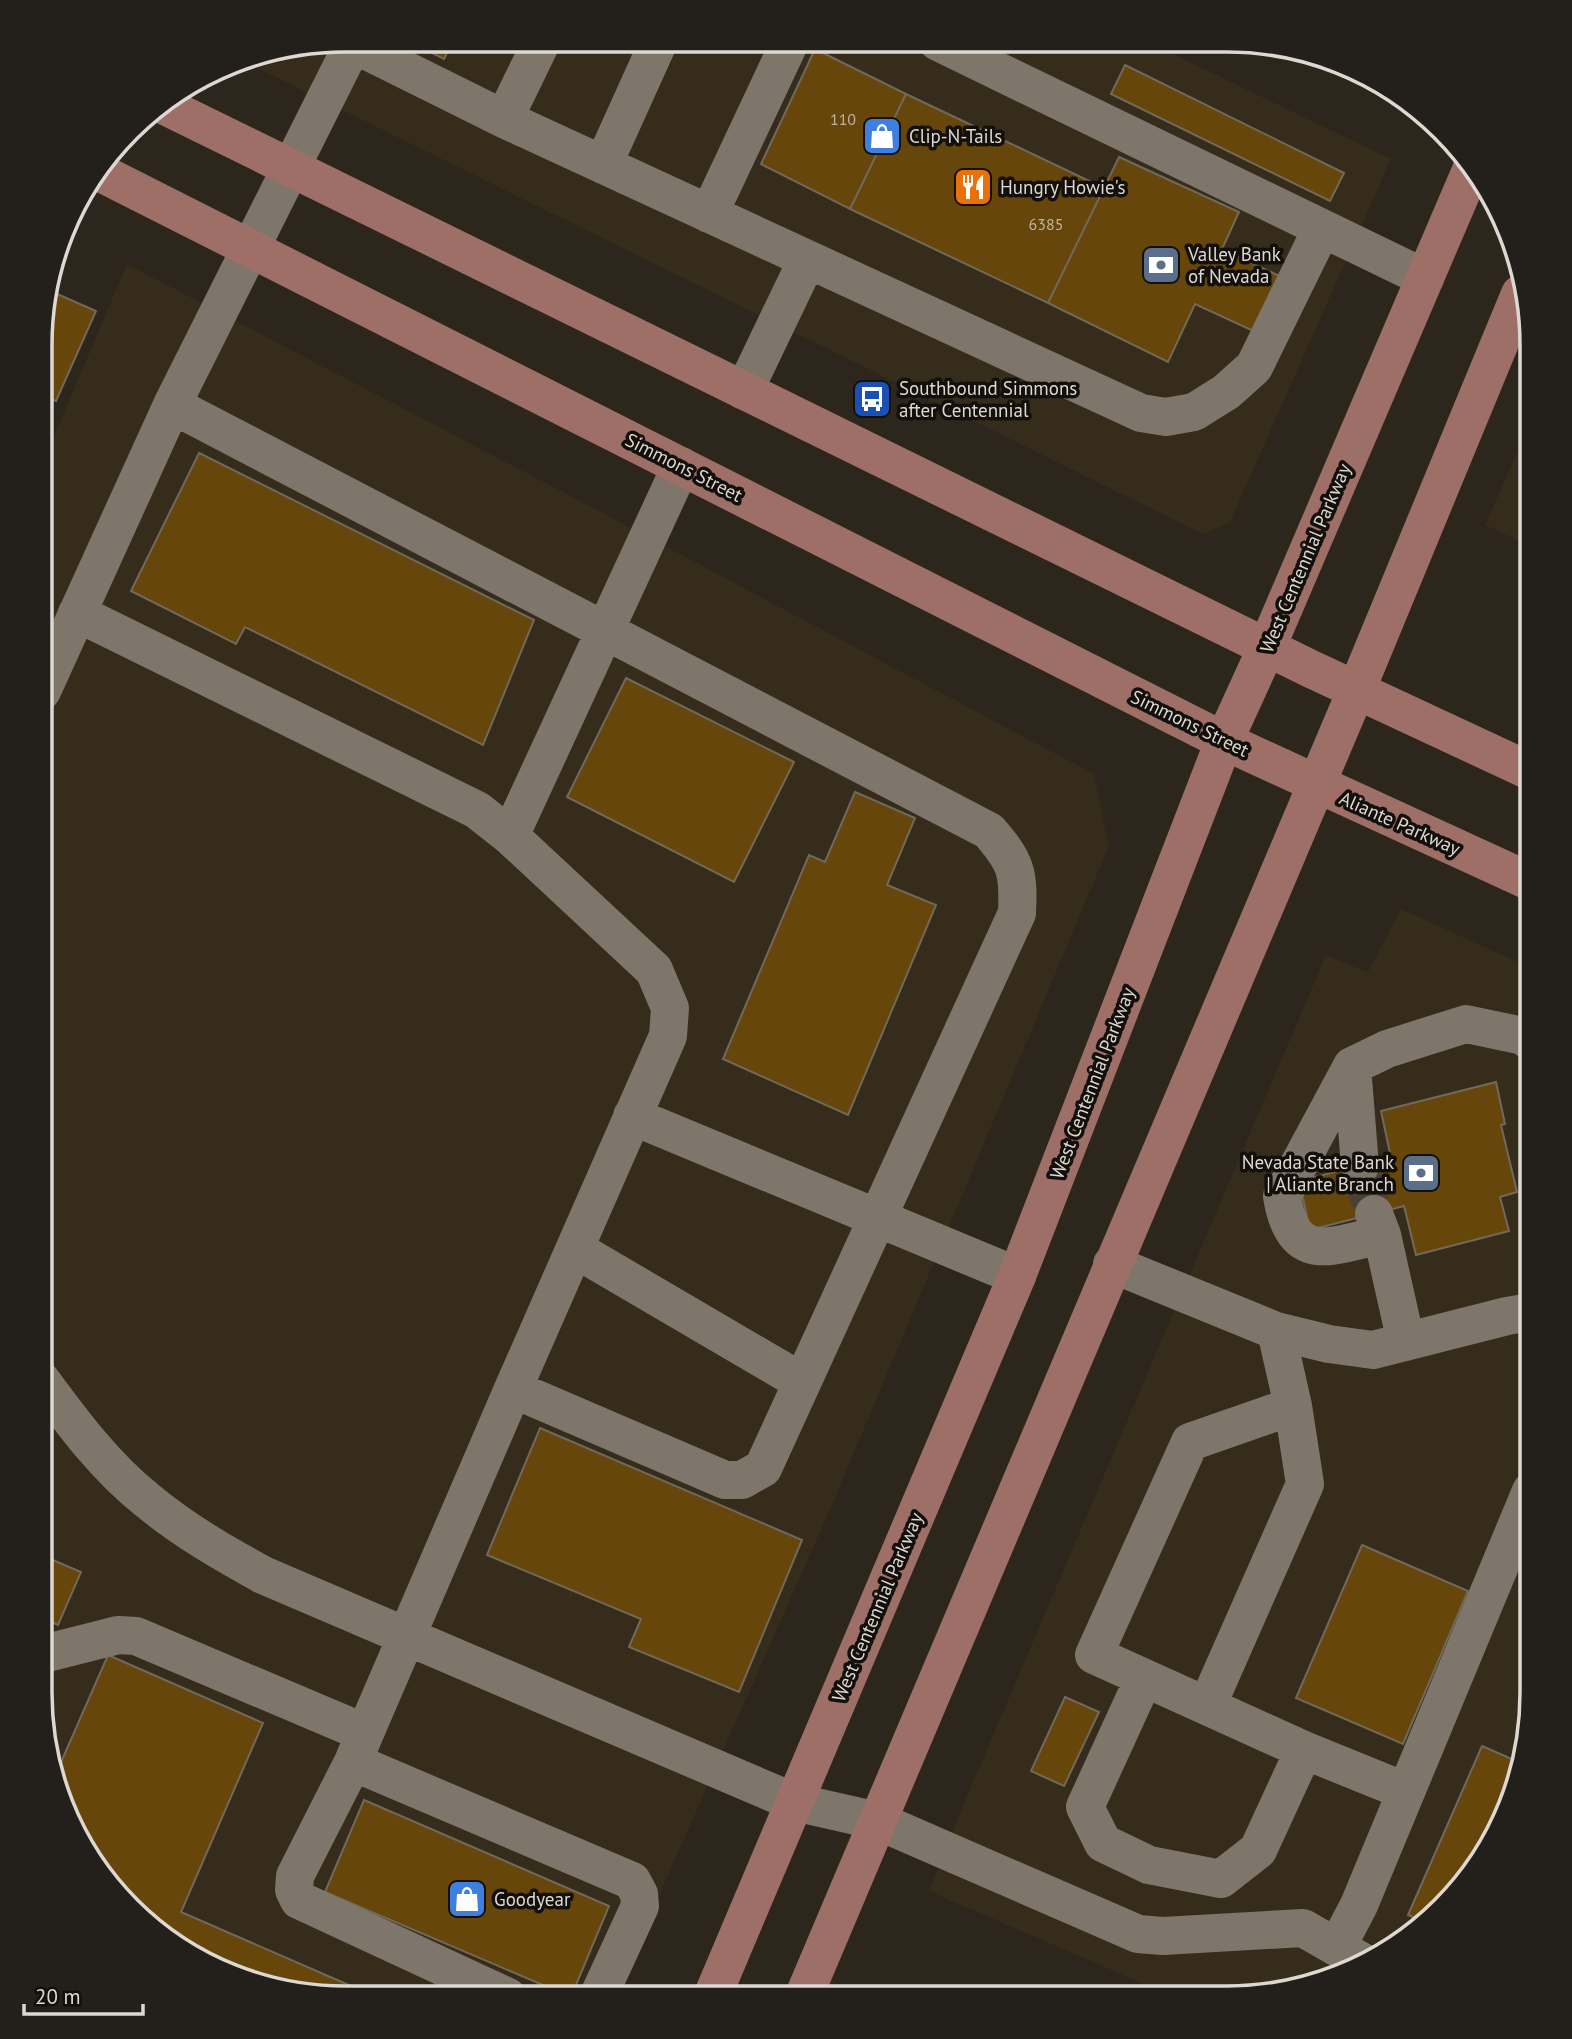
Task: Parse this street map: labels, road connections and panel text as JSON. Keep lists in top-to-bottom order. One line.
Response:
{"streets":{"main road":["Simmons Street","West Centennial Parkway","Aliante Parkway"]},"crossings":[["Simmons Street","West Centennial Parkway"],["Simmons Street","Aliante Parkway"]],"places":{"shop":["Clip-N-Tails","Goodyear"],"restaurant":["Hungry Howie's"],"bank":["Valley Bank of Nevada","Nevada State Bank | Aliante Branch"],"bus stop":["Southbound Simmons after Centennial"]},"house_numbers":["110","6385"],"scale_bar":"20 m"}
